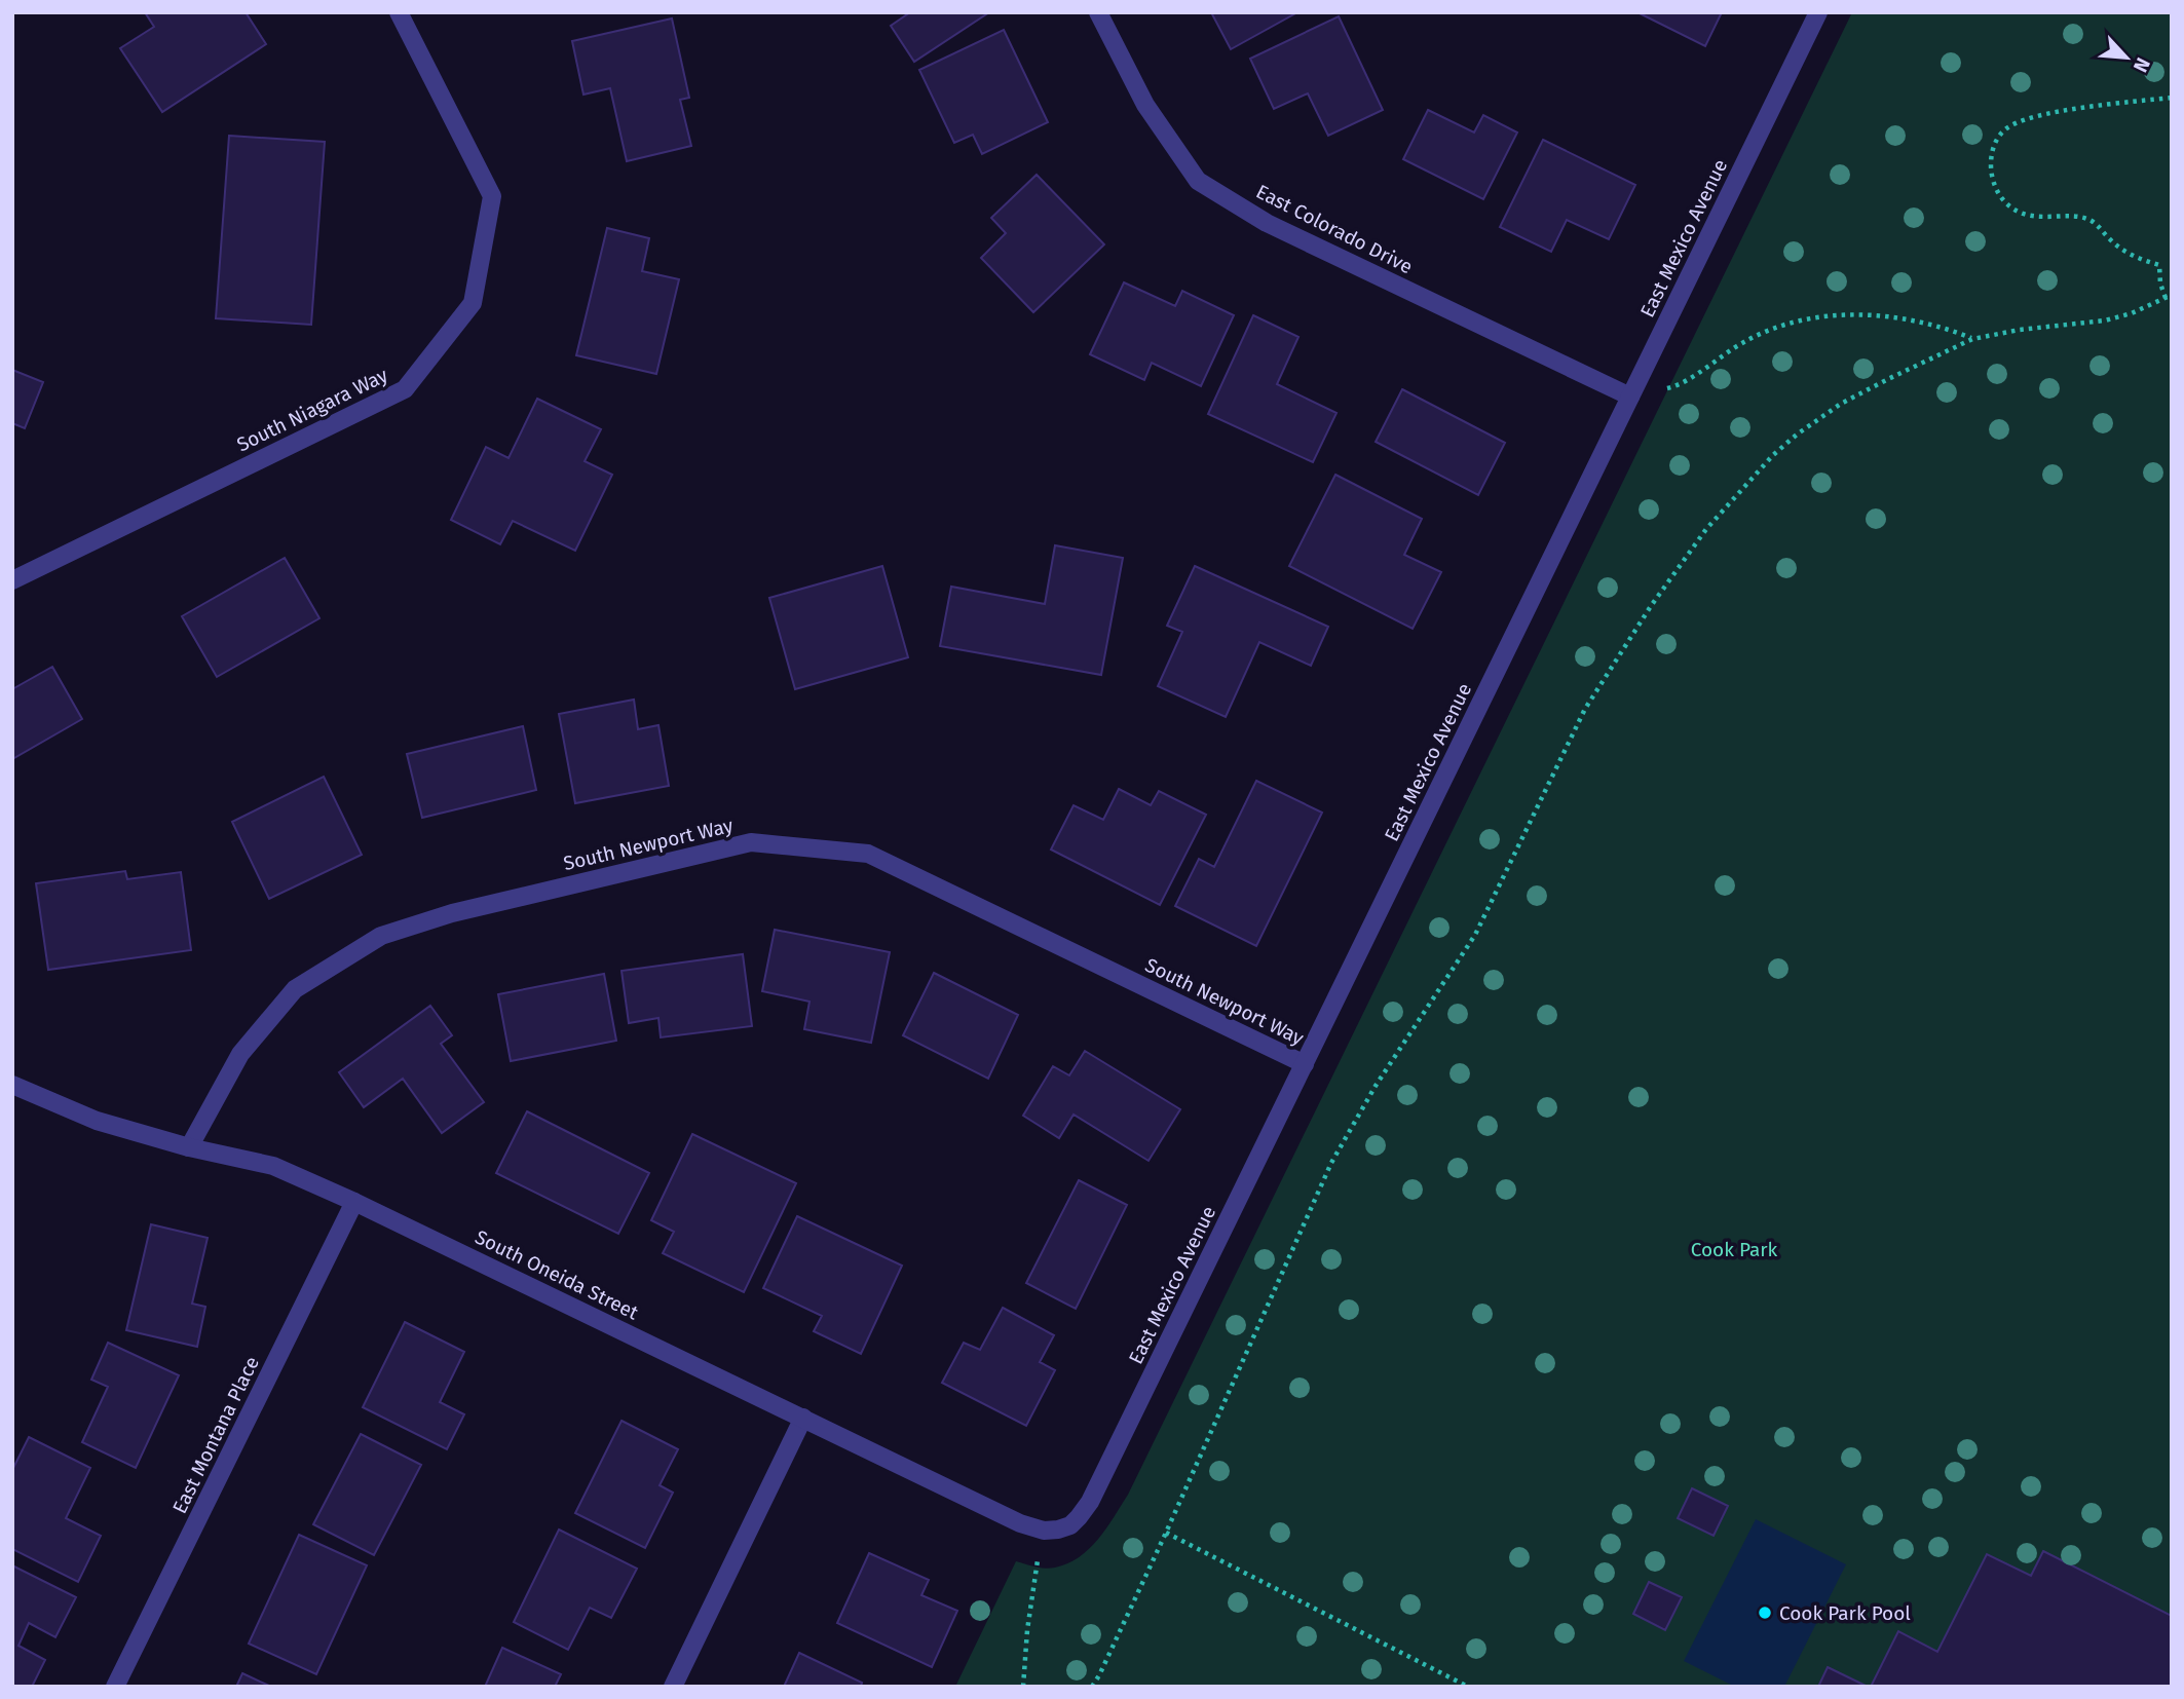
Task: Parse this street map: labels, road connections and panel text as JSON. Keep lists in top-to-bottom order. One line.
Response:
{"streets":{"street":["East Colorado Drive","East Mexico Avenue","South Niagara Way","South Newport Way","South Oneida Street","East Montana Place"]},"crossings":[["East Colorado Drive","East Mexico Avenue"],["East Mexico Avenue","South Newport Way"],["East Mexico Avenue","South Oneida Street"],["South Newport Way","South Oneida Street"],["South Oneida Street","East Montana Place"]],"parks":["Cook Park"],"places":["Cook Park Pool"],"north":"bottom right"}
